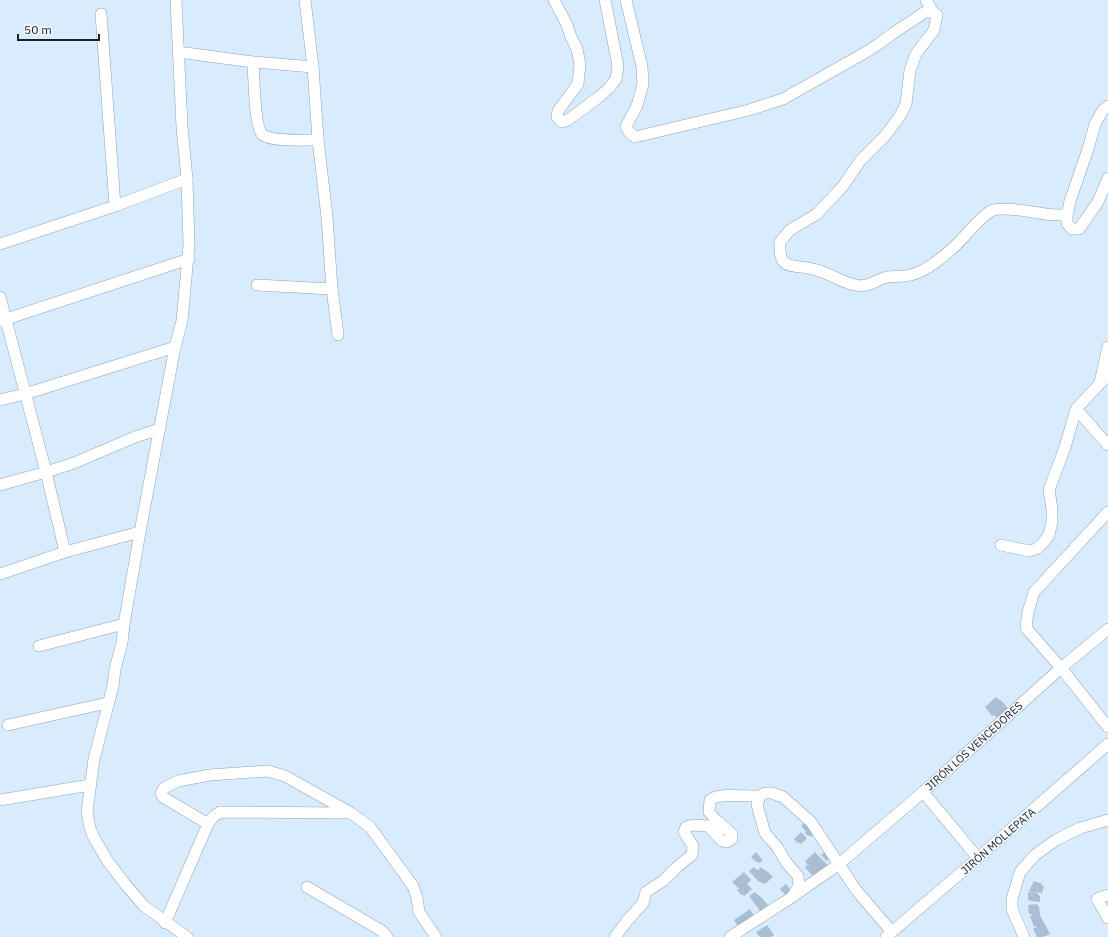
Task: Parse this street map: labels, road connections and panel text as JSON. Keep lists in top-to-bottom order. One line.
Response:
{"streets":{"street":["JIRÓN LOS VENCEDORES","JIRÓN MOLLEPATA"]},"scale_bar":"50 m"}
